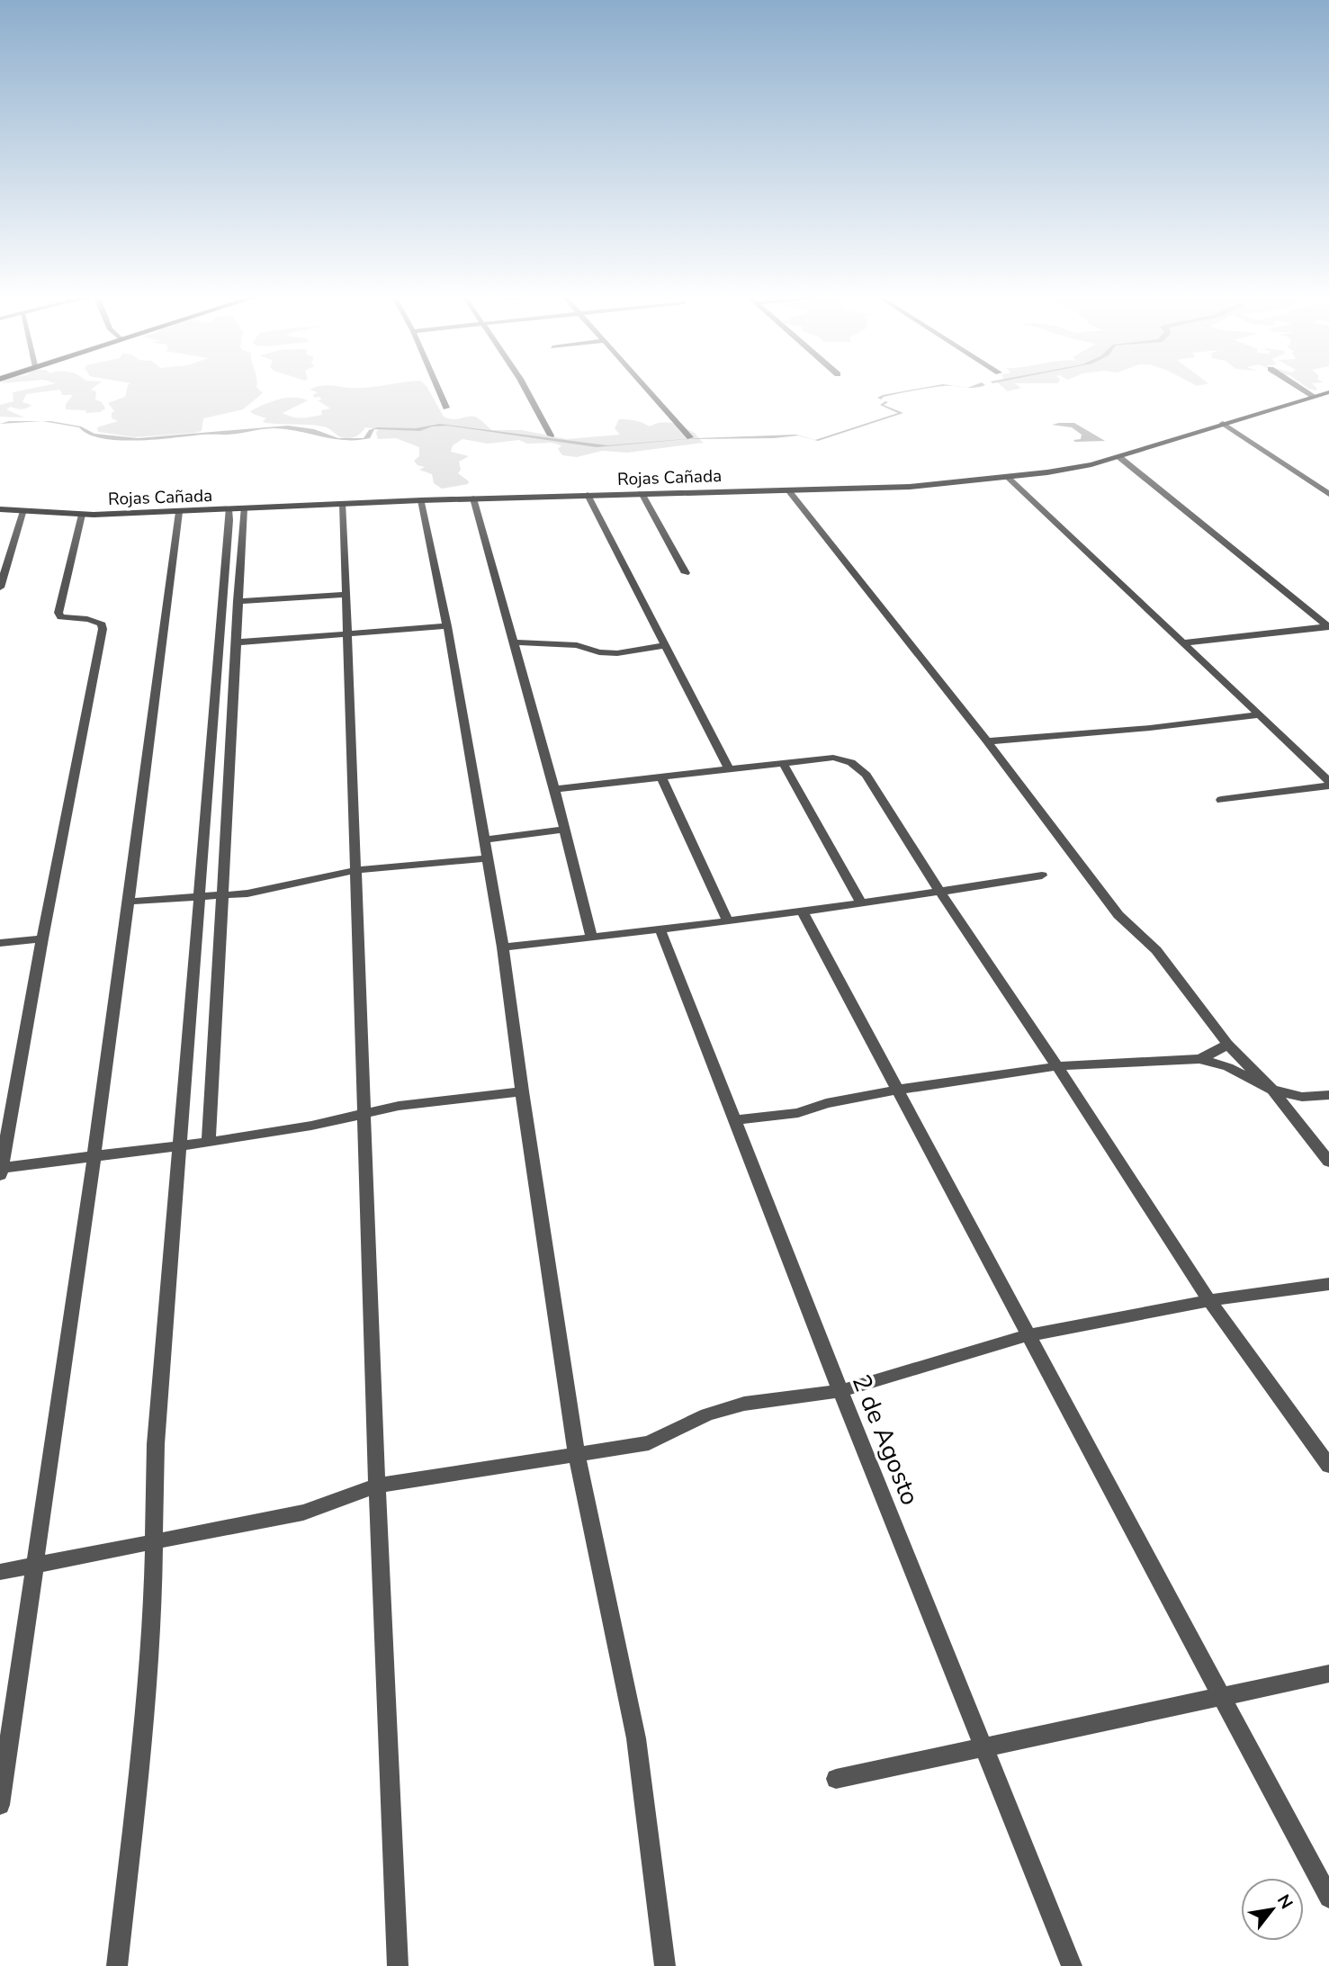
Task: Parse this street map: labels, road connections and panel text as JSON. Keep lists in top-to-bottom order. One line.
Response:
{"streets":{"main road":["Rojas Cañada"],"street":["2 de Agosto"]},"north":"top right"}
